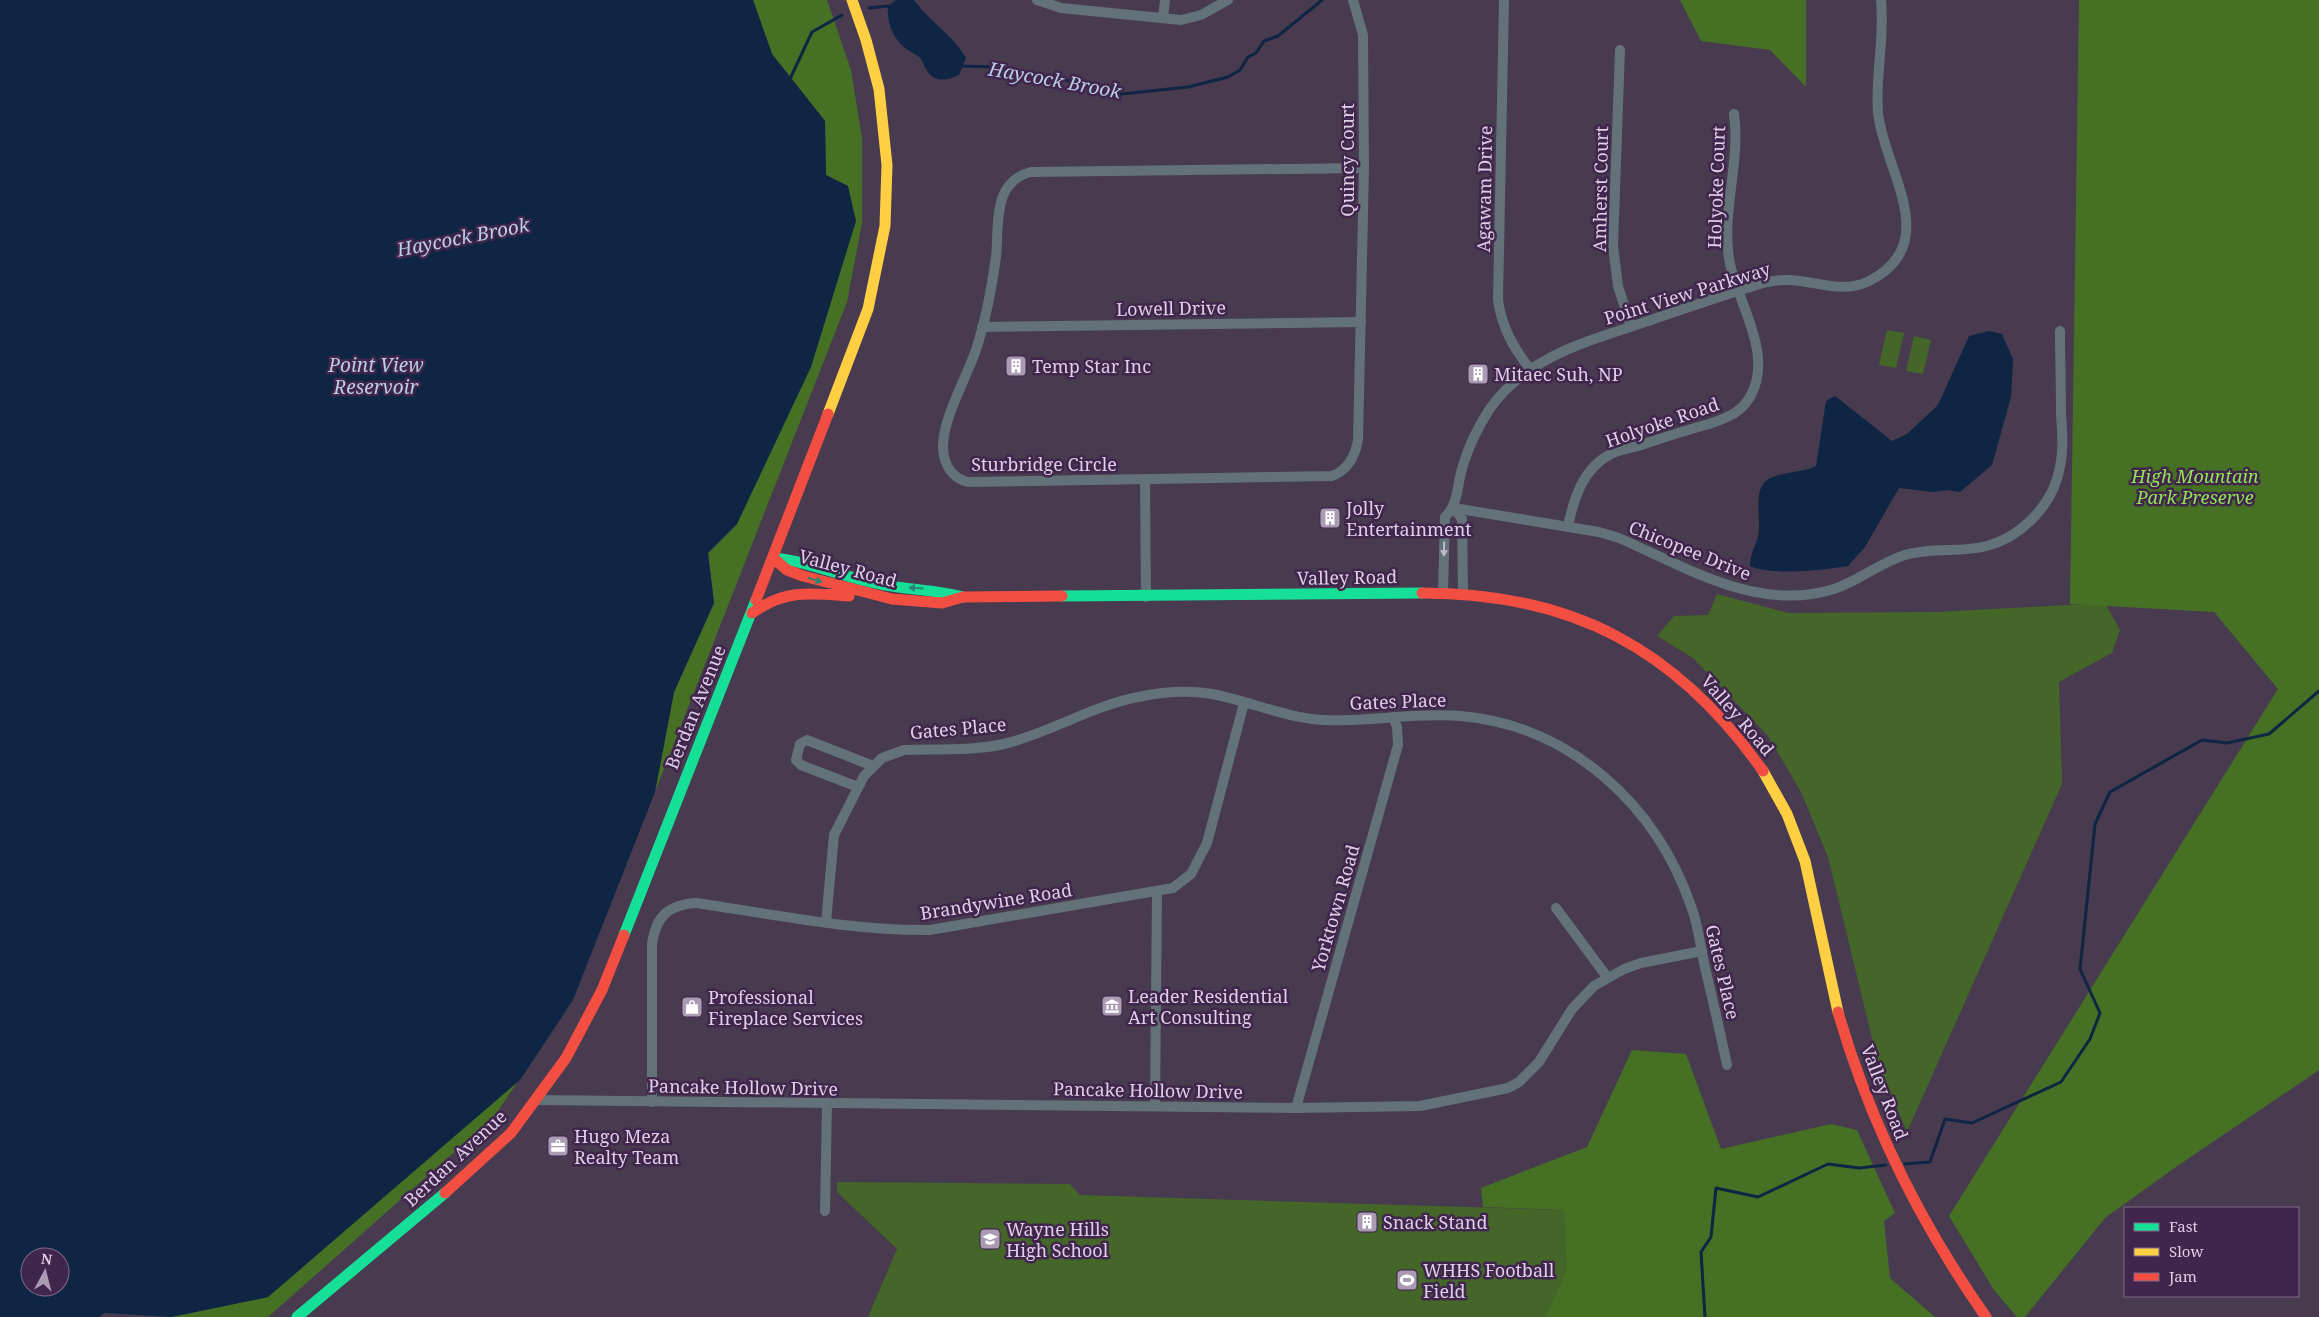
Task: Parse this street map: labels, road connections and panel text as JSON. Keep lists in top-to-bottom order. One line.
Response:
{"streets":{"main road":["Valley Road","Berdan Avenue"],"street":["Quincy Court","Holyoke Court","Agawam Drive","Amherst Court","Point View Parkway","Lowell Drive","Holyoke Road","Sturbridge Circle","Chicopee Drive","Gates Place","Brandywine Road","Yorktown Road","Pancake Hollow Drive"]},"crossings":[["Quincy Court","Lowell Drive"],["Quincy Court","Sturbridge Circle"],["Holyoke Court","Point View Parkway"],["Holyoke Court","Holyoke Road"],["Agawam Drive","Point View Parkway"],["Amherst Court","Point View Parkway"],["Point View Parkway","Holyoke Road"],["Point View Parkway","Chicopee Drive"],["Point View Parkway","Valley Road"],["Lowell Drive","Sturbridge Circle"],["Holyoke Road","Chicopee Drive"],["Valley Road","Berdan Avenue"],["Gates Place","Brandywine Road"],["Gates Place","Yorktown Road"],["Gates Place","Pancake Hollow Drive"],["Berdan Avenue","Pancake Hollow Drive"],["Brandywine Road","Pancake Hollow Drive"],["Yorktown Road","Pancake Hollow Drive"]],"water":["Haycock Brook","Point View Reservoir"],"parks":["High Mountain Park Preserve"],"places":{"building":["Temp Star Inc","Mitaec Suh, NP","Jolly Entertainment","Snack Stand"],"museum":["Leader Residential Art Consulting"],"shop":["Professional Fireplace Services"],"office":["Hugo Meza Realty Team"],"school or university":["Wayne Hills High School"],"sports":["WHHS Football Field"]},"legend":["Fast","Slow","Jam"],"north":"top"}
